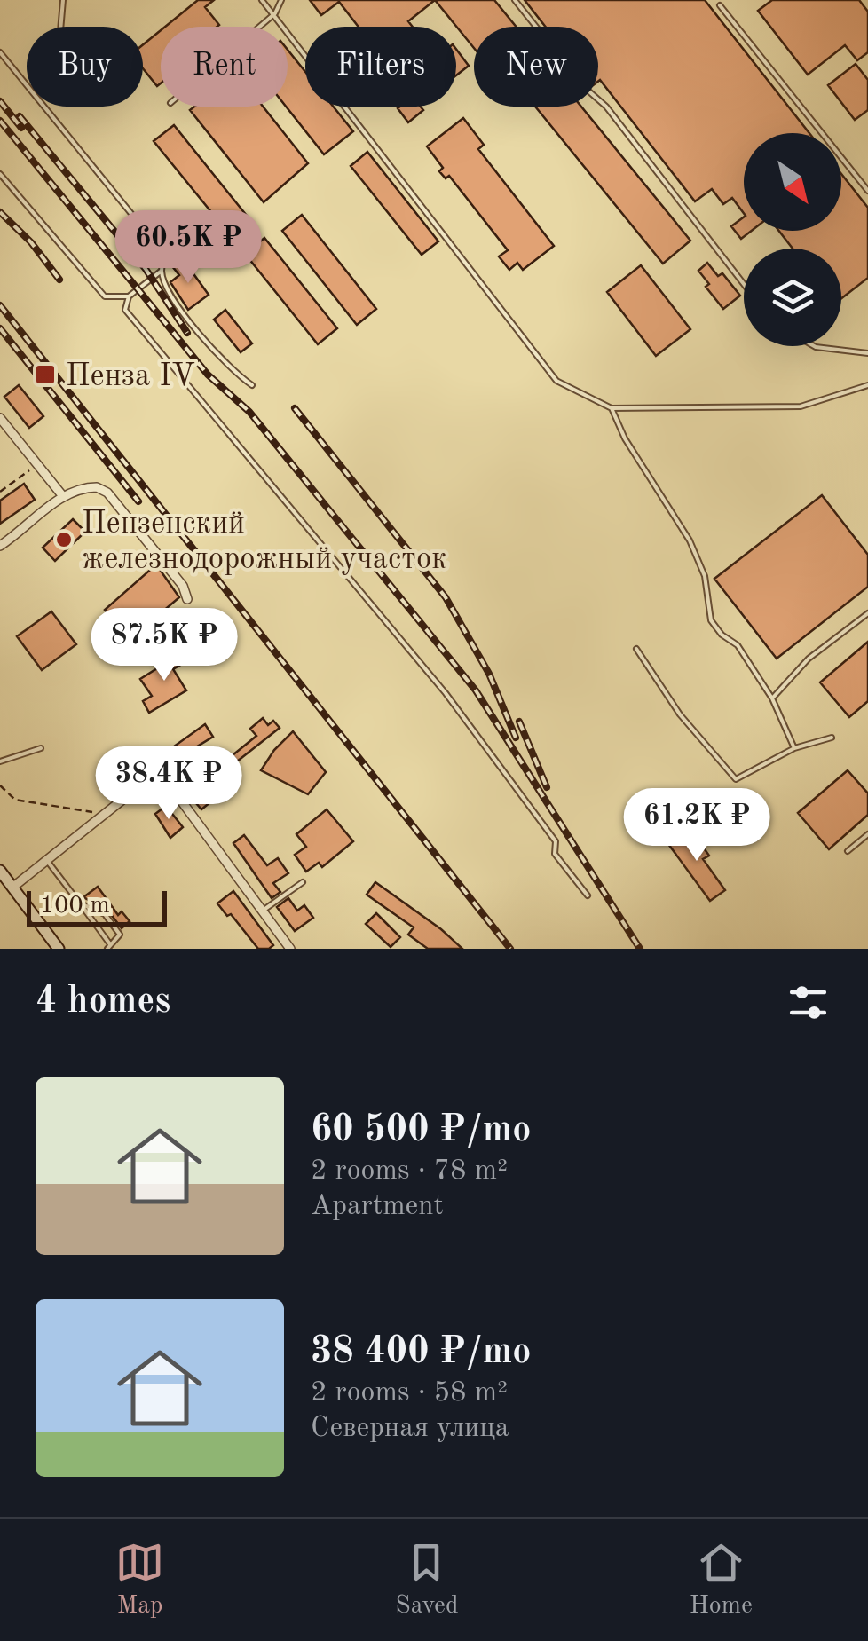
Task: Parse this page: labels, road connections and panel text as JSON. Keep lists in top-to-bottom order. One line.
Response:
{"places":{"transit":["Пенза IV"],"other":["Пензенский железнодорожный участок"]},"scale_bar":"100 m","north":"bottom right","page":{"chip":["Buy","Rent","Filters","New"],"price":["60.5K ₽","87.5K ₽","38.4K ₽","61.2K ₽"],"scale":"100 m","heading":"4 homes","list":[{"name":"60 500 ₽/mo","note":"2 rooms · 78 m² · Apartment"},{"name":"38 400 ₽/mo","note":"2 rooms · 58 m² · Северная улица"}],"tabs":["Map","Saved","Home"]}}
